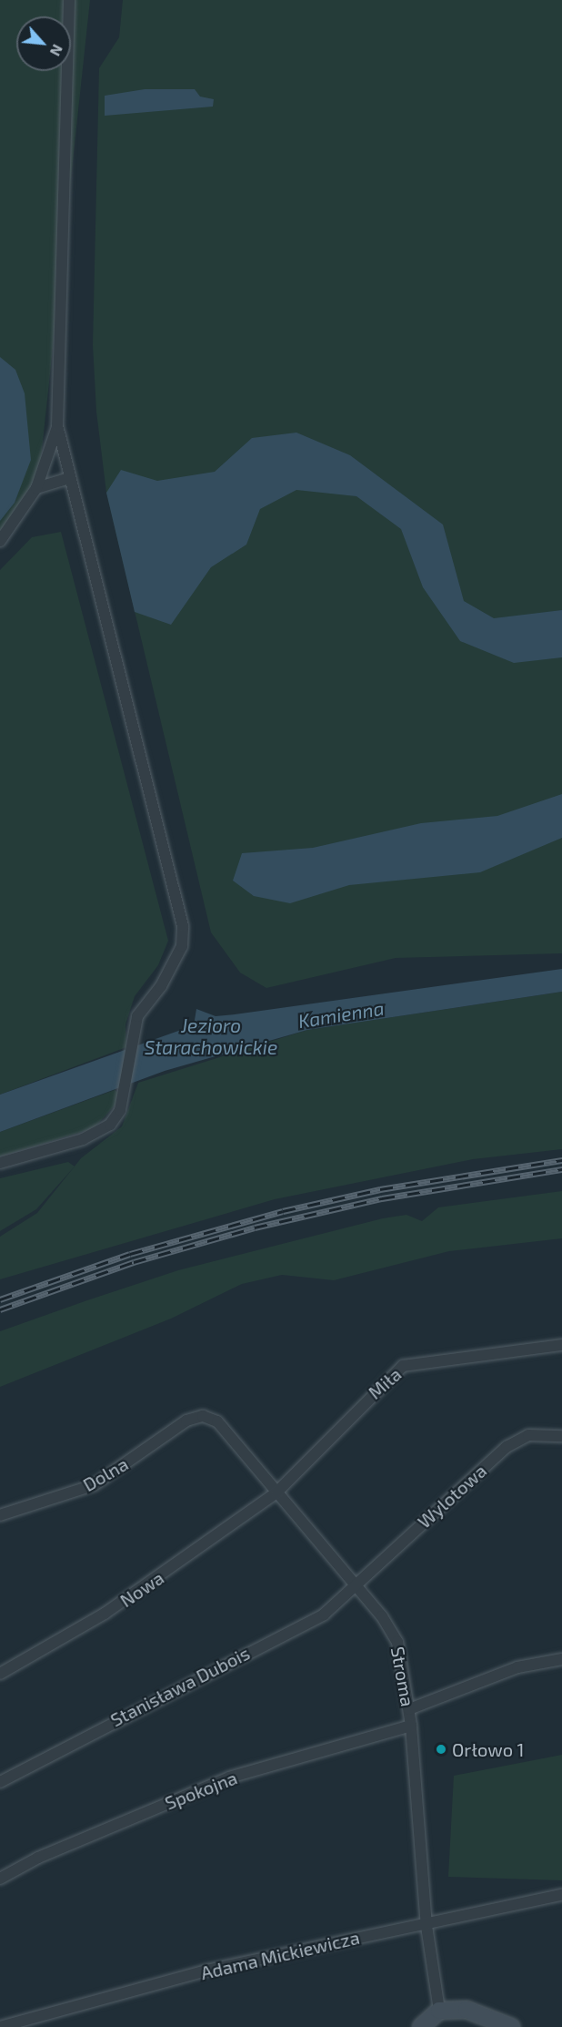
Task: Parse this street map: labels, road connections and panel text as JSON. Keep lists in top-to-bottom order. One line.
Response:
{"streets":{"street":["Miła","Dolna","Wylotowa","Nowa","Stroma","Stanisława Dubois","Spokojna","Adama Mickiewicza"]},"crossings":[["Miła","Nowa"],["Miła","Stroma"],["Dolna","Stroma"],["Wylotowa","Stroma"],["Wylotowa","Stanisława Dubois"],["Nowa","Stroma"],["Stroma","Stanisława Dubois"],["Stroma","Spokojna"],["Stroma","Adama Mickiewicza"]],"water":["Kamienna","Jezioro Starachowickie"],"places":["Orłowo 1"],"north":"bottom right"}
